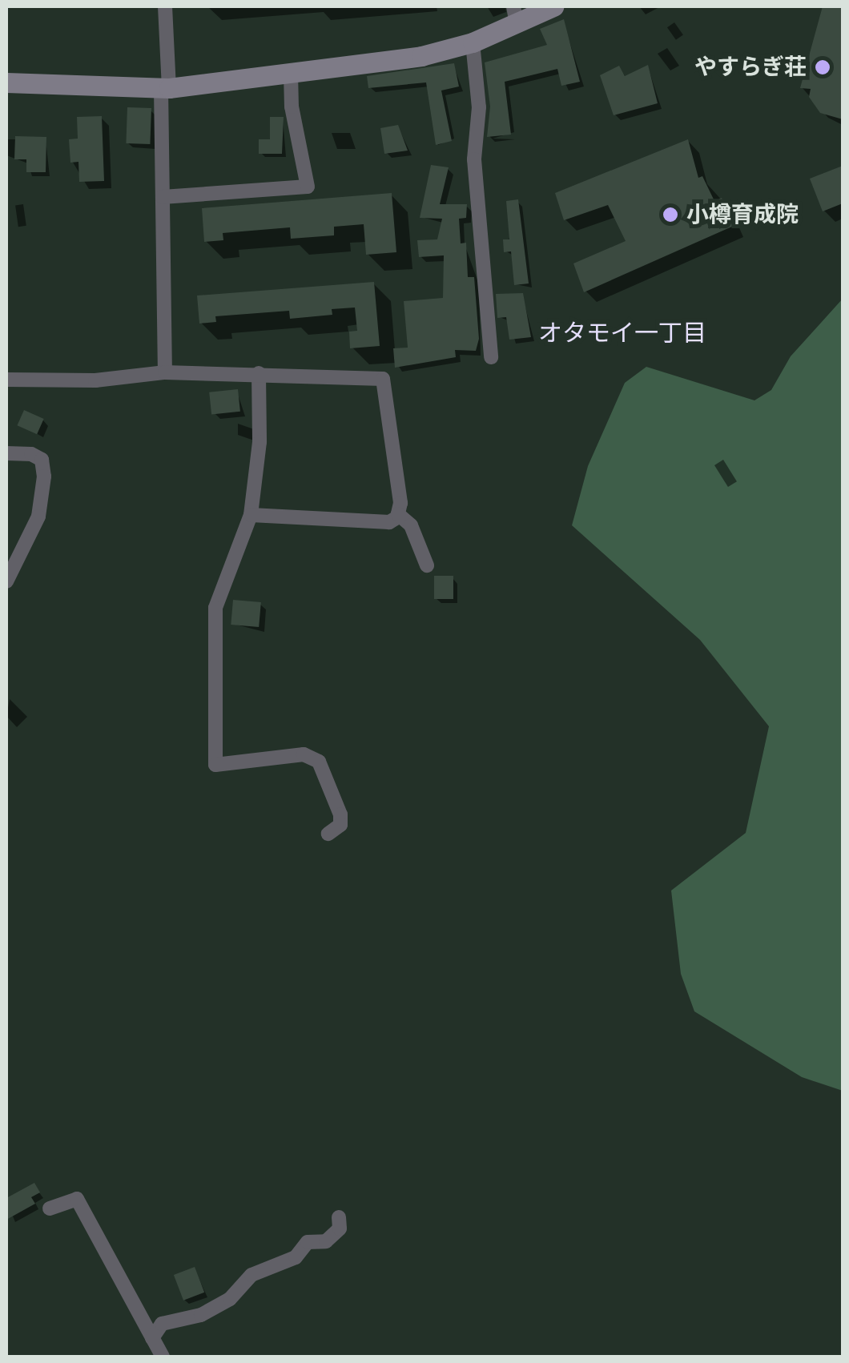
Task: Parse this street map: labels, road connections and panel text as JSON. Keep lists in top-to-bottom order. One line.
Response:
{"districts":["オタモイ一丁目"],"places":["やすらぎ荘","小樽育成院"]}
